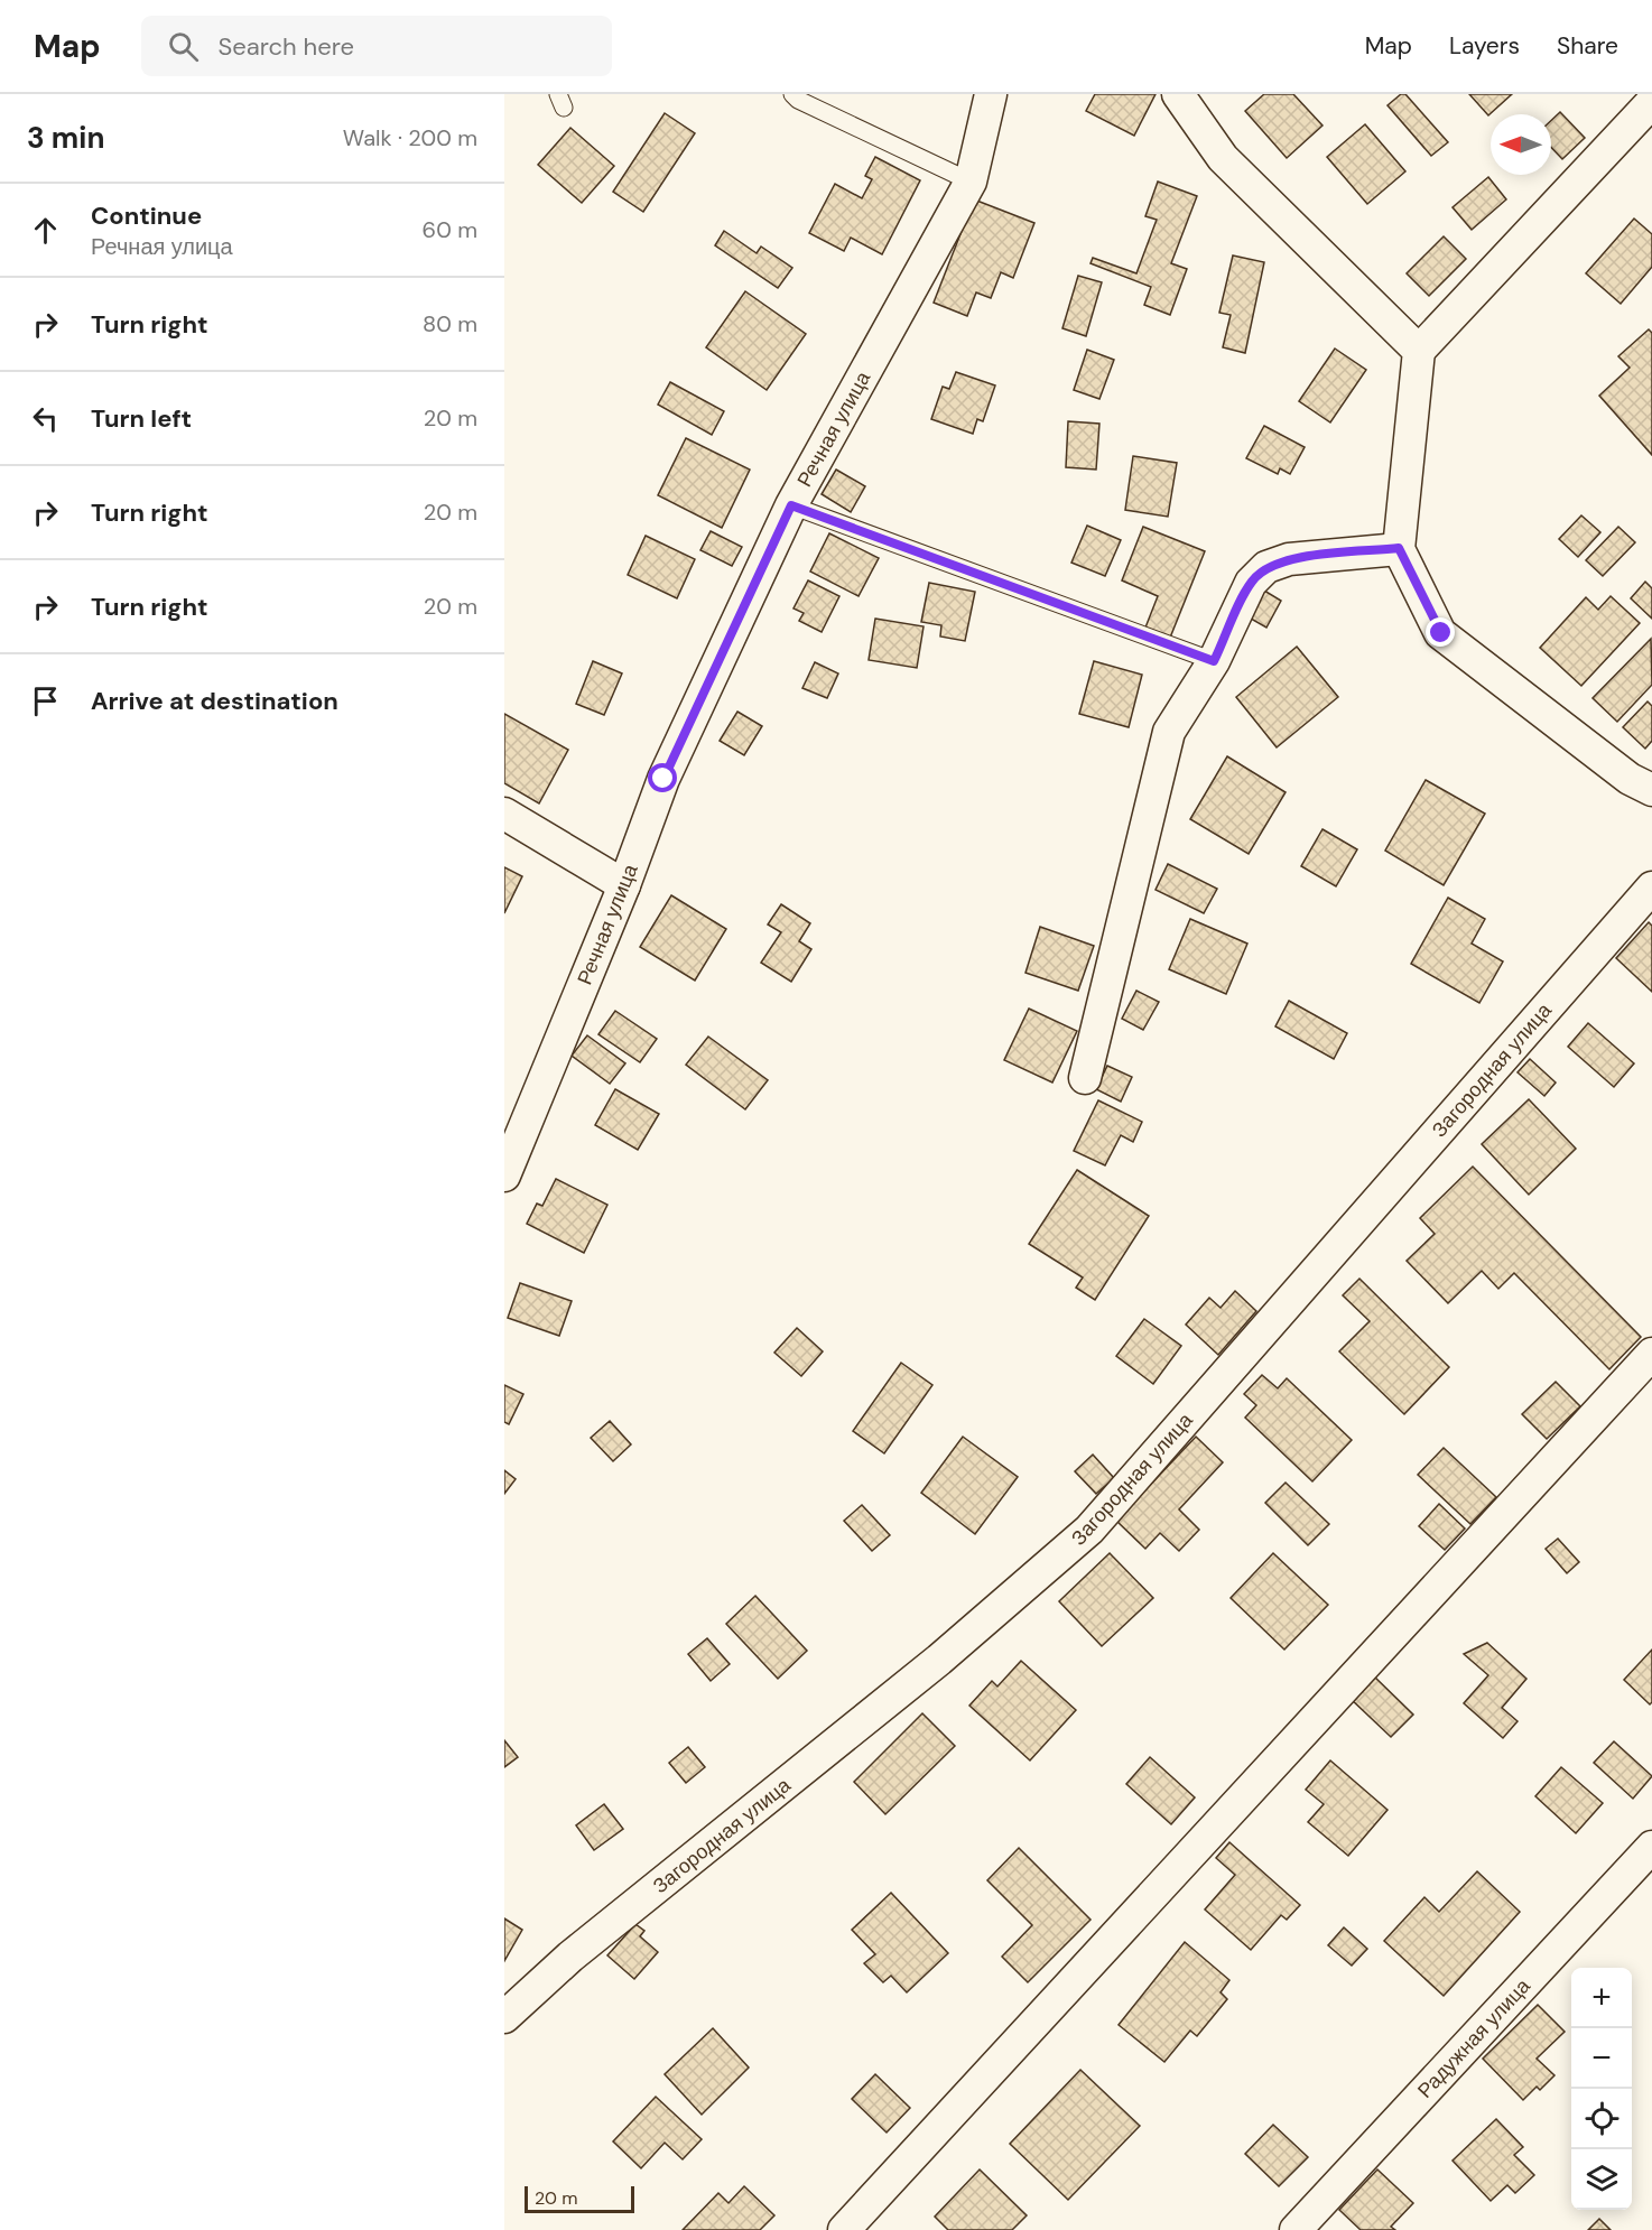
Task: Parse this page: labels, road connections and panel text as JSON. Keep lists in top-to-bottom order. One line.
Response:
{"streets":{"street":["Речная улица","Загородная улица","Радужная улица"]},"scale_bar":"20 m","north":"left","page":{"header":"Map","search":"Search here","nav":["Map","Layers","Share"],"heading":["3 min","Walk · 200 m"],"list":[["Continue","Речная улица","60 m"],["Turn right","80 m"],["Turn left","20 m"],["Turn right","20 m"],["Turn right","20 m"],"Arrive at destination"],"map_buttons":["+","−"],"scale":"20 m"}}
